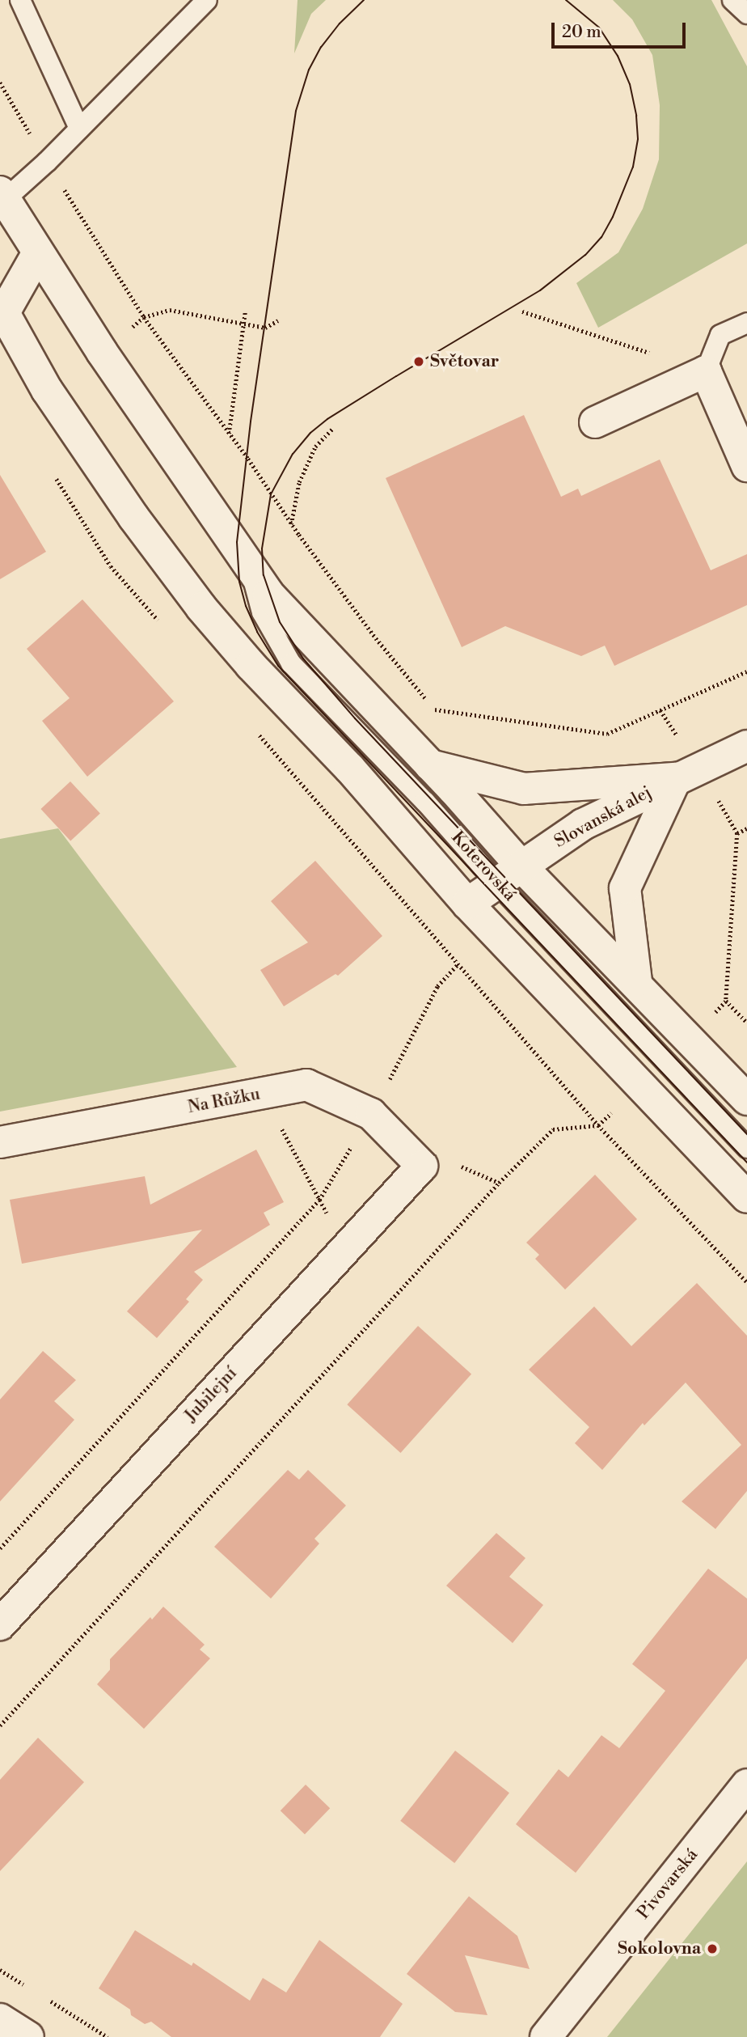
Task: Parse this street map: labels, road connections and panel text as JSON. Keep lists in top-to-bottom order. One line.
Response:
{"streets":{"street":["Slovanská alej","Koterovská","Na Růžku","Jubilejní","Pivovarská"]},"crossings":[["Slovanská alej","Koterovská"],["Na Růžku","Jubilejní"]],"places":["Světovar","Sokolovna"],"scale_bar":"20 m"}
